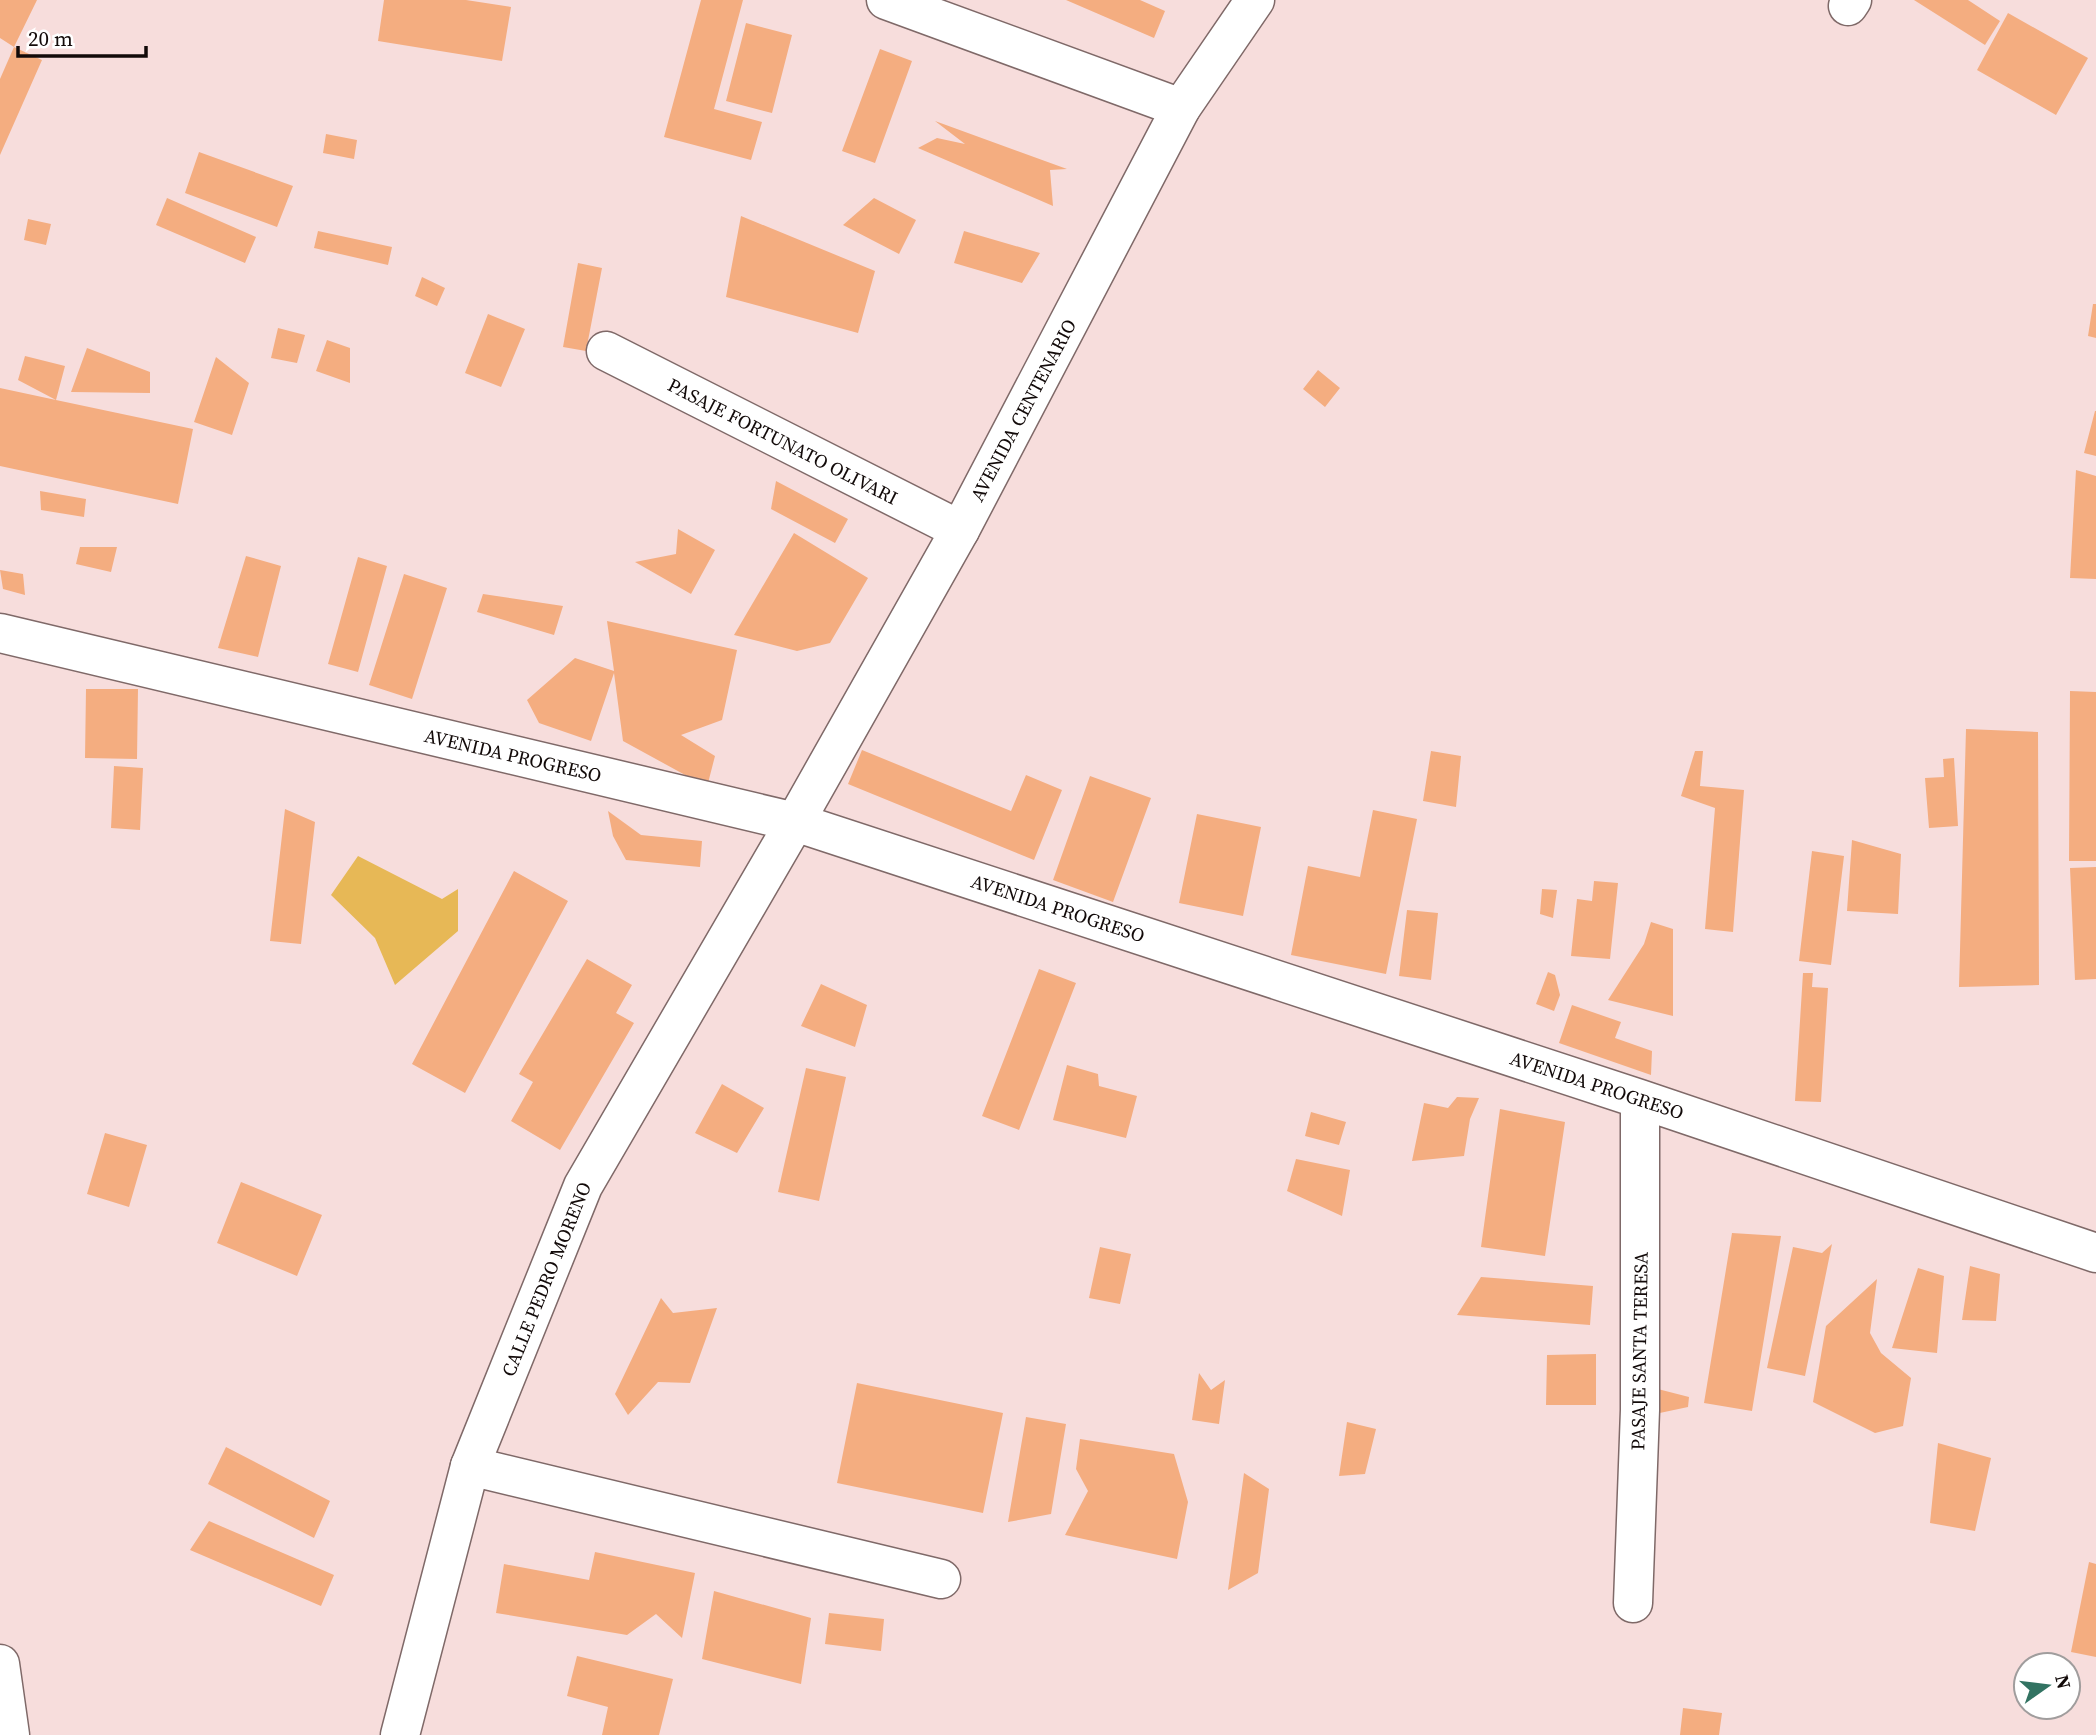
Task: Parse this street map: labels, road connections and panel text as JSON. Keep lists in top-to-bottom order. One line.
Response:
{"streets":{"street":["AVENIDA CENTENARIO","PASAJE FORTUNATO OLIVARI","AVENIDA PROGRESO","CALLE PEDRO MORENO","PASAJE SANTA TERESA"]},"crossings":[["AVENIDA CENTENARIO","PASAJE FORTUNATO OLIVARI"],["AVENIDA CENTENARIO","AVENIDA PROGRESO"],["AVENIDA CENTENARIO","CALLE PEDRO MORENO"],["AVENIDA PROGRESO","CALLE PEDRO MORENO"],["AVENIDA PROGRESO","PASAJE SANTA TERESA"]],"scale_bar":"20 m","north":"right"}
